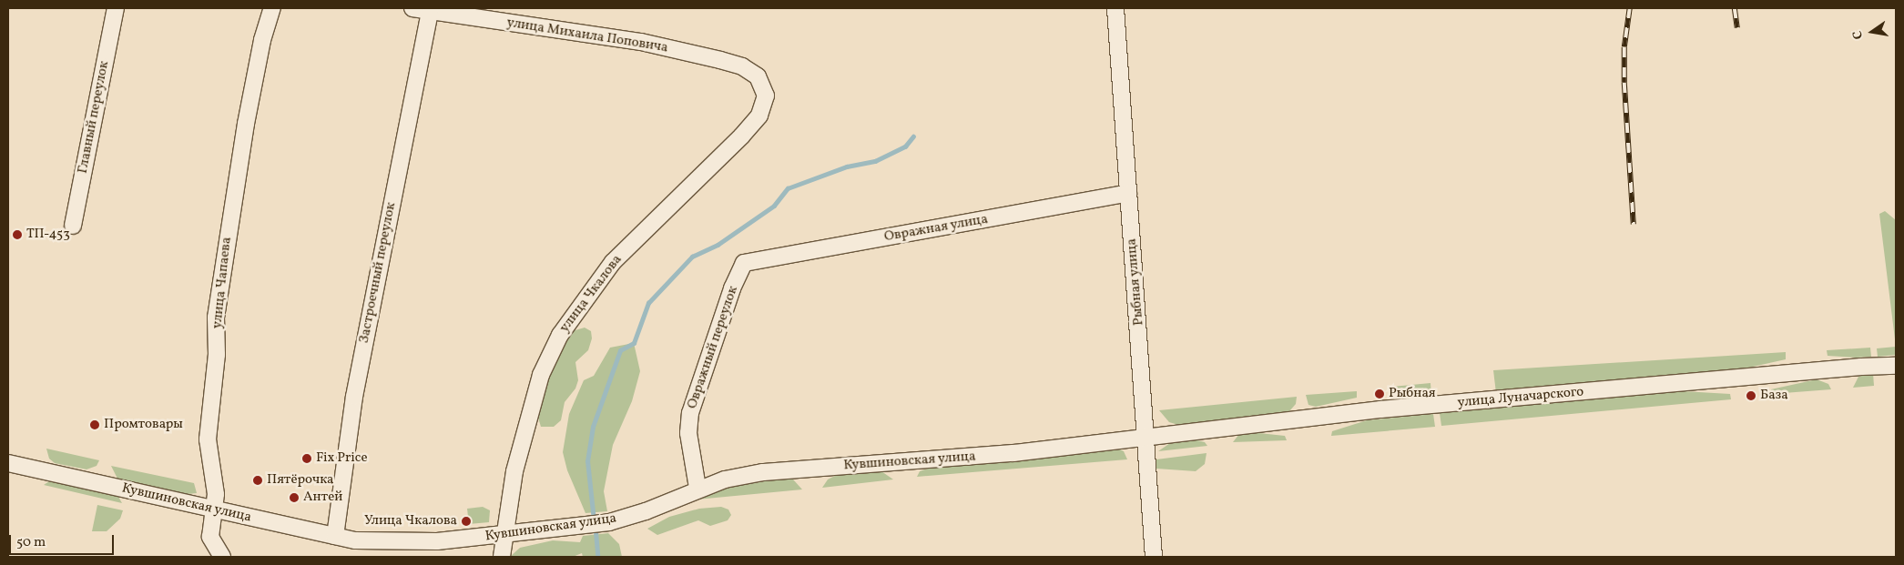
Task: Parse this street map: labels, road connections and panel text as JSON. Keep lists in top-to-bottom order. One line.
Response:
{"streets":{"street":["улица Михаила Поповича","Главный переулок","Овражная улица","Застроечный переулок","Рыбная улица","улица Чапаева","улица Чкалова","Овражный переулок","улица Луначарского","Кувшиновская улица"]},"crossings":[["улица Михаила Поповича","Застроечный переулок"],["улица Михаила Поповича","улица Чкалова"],["Овражная улица","Рыбная улица"],["Овражная улица","Овражный переулок"],["Застроечный переулок","Кувшиновская улица"],["Рыбная улица","улица Луначарского"],["Рыбная улица","Кувшиновская улица"],["улица Чапаева","Кувшиновская улица"],["улица Чкалова","Кувшиновская улица"],["Овражный переулок","Кувшиновская улица"],["улица Луначарского","Кувшиновская улица"]],"places":["ТП-453","Рыбная","База","Промтовары","Fix Price","Пятёрочка","Антей","Улица Чкалова"],"scale_bar":"50 m","north":"left"}
